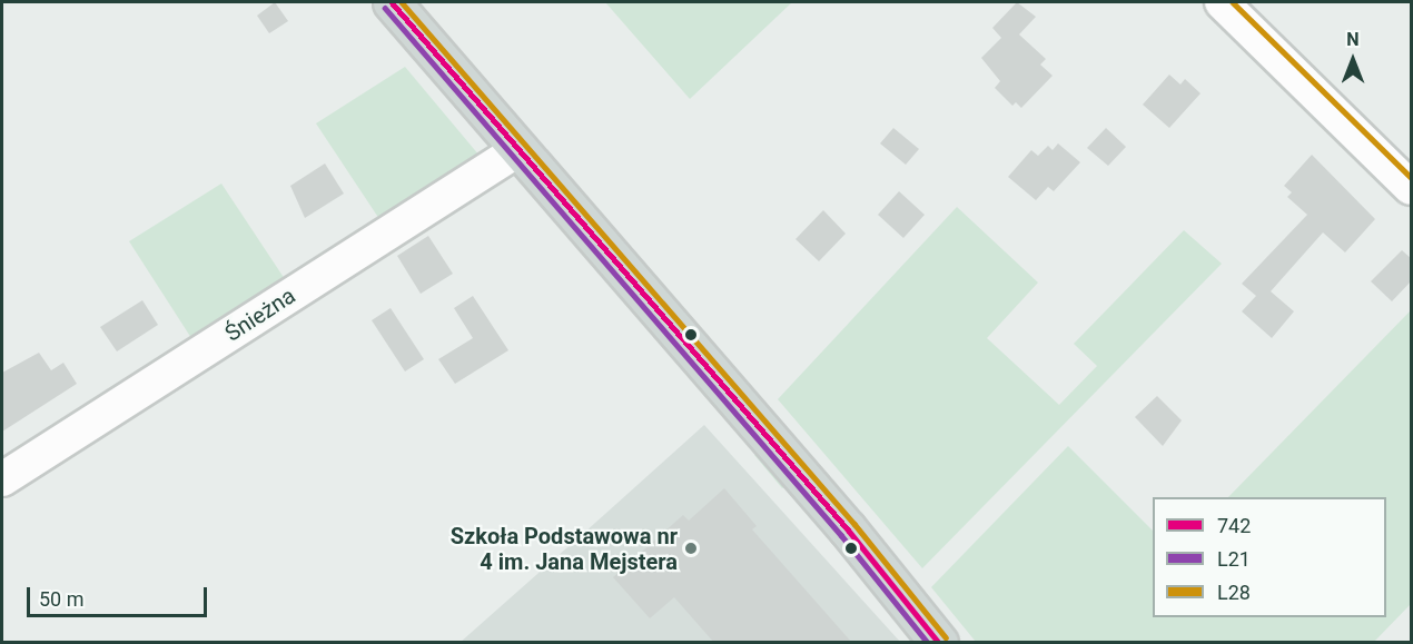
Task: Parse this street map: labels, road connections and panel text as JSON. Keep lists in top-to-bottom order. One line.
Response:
{"streets":{"street":["Śnieżna"]},"places":["Szkoła Podstawowa nr 4 im. Jana Mejstera"],"lines":["transit line 742","transit line L28","transit line L21"],"legend":["742","L21","L28"],"scale_bar":"50 m","north":"top"}
